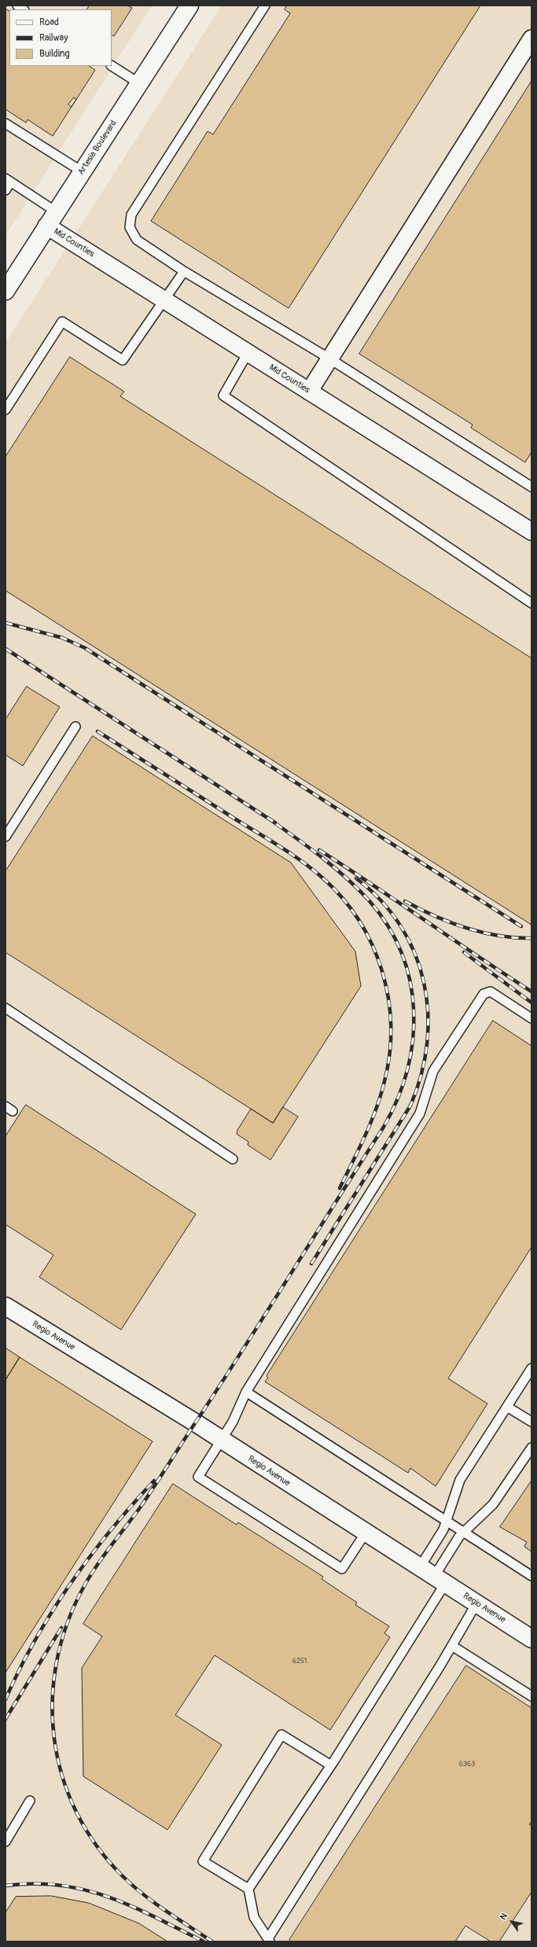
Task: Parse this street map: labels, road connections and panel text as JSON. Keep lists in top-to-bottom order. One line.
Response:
{"streets":{"street":["Artesia Boulevard","Mid Counties","Regio Avenue"]},"crossings":[["Artesia Boulevard","Mid Counties"]],"house_numbers":["6251","6363"],"legend":["Road","Railway","Building"],"north":"top left"}
